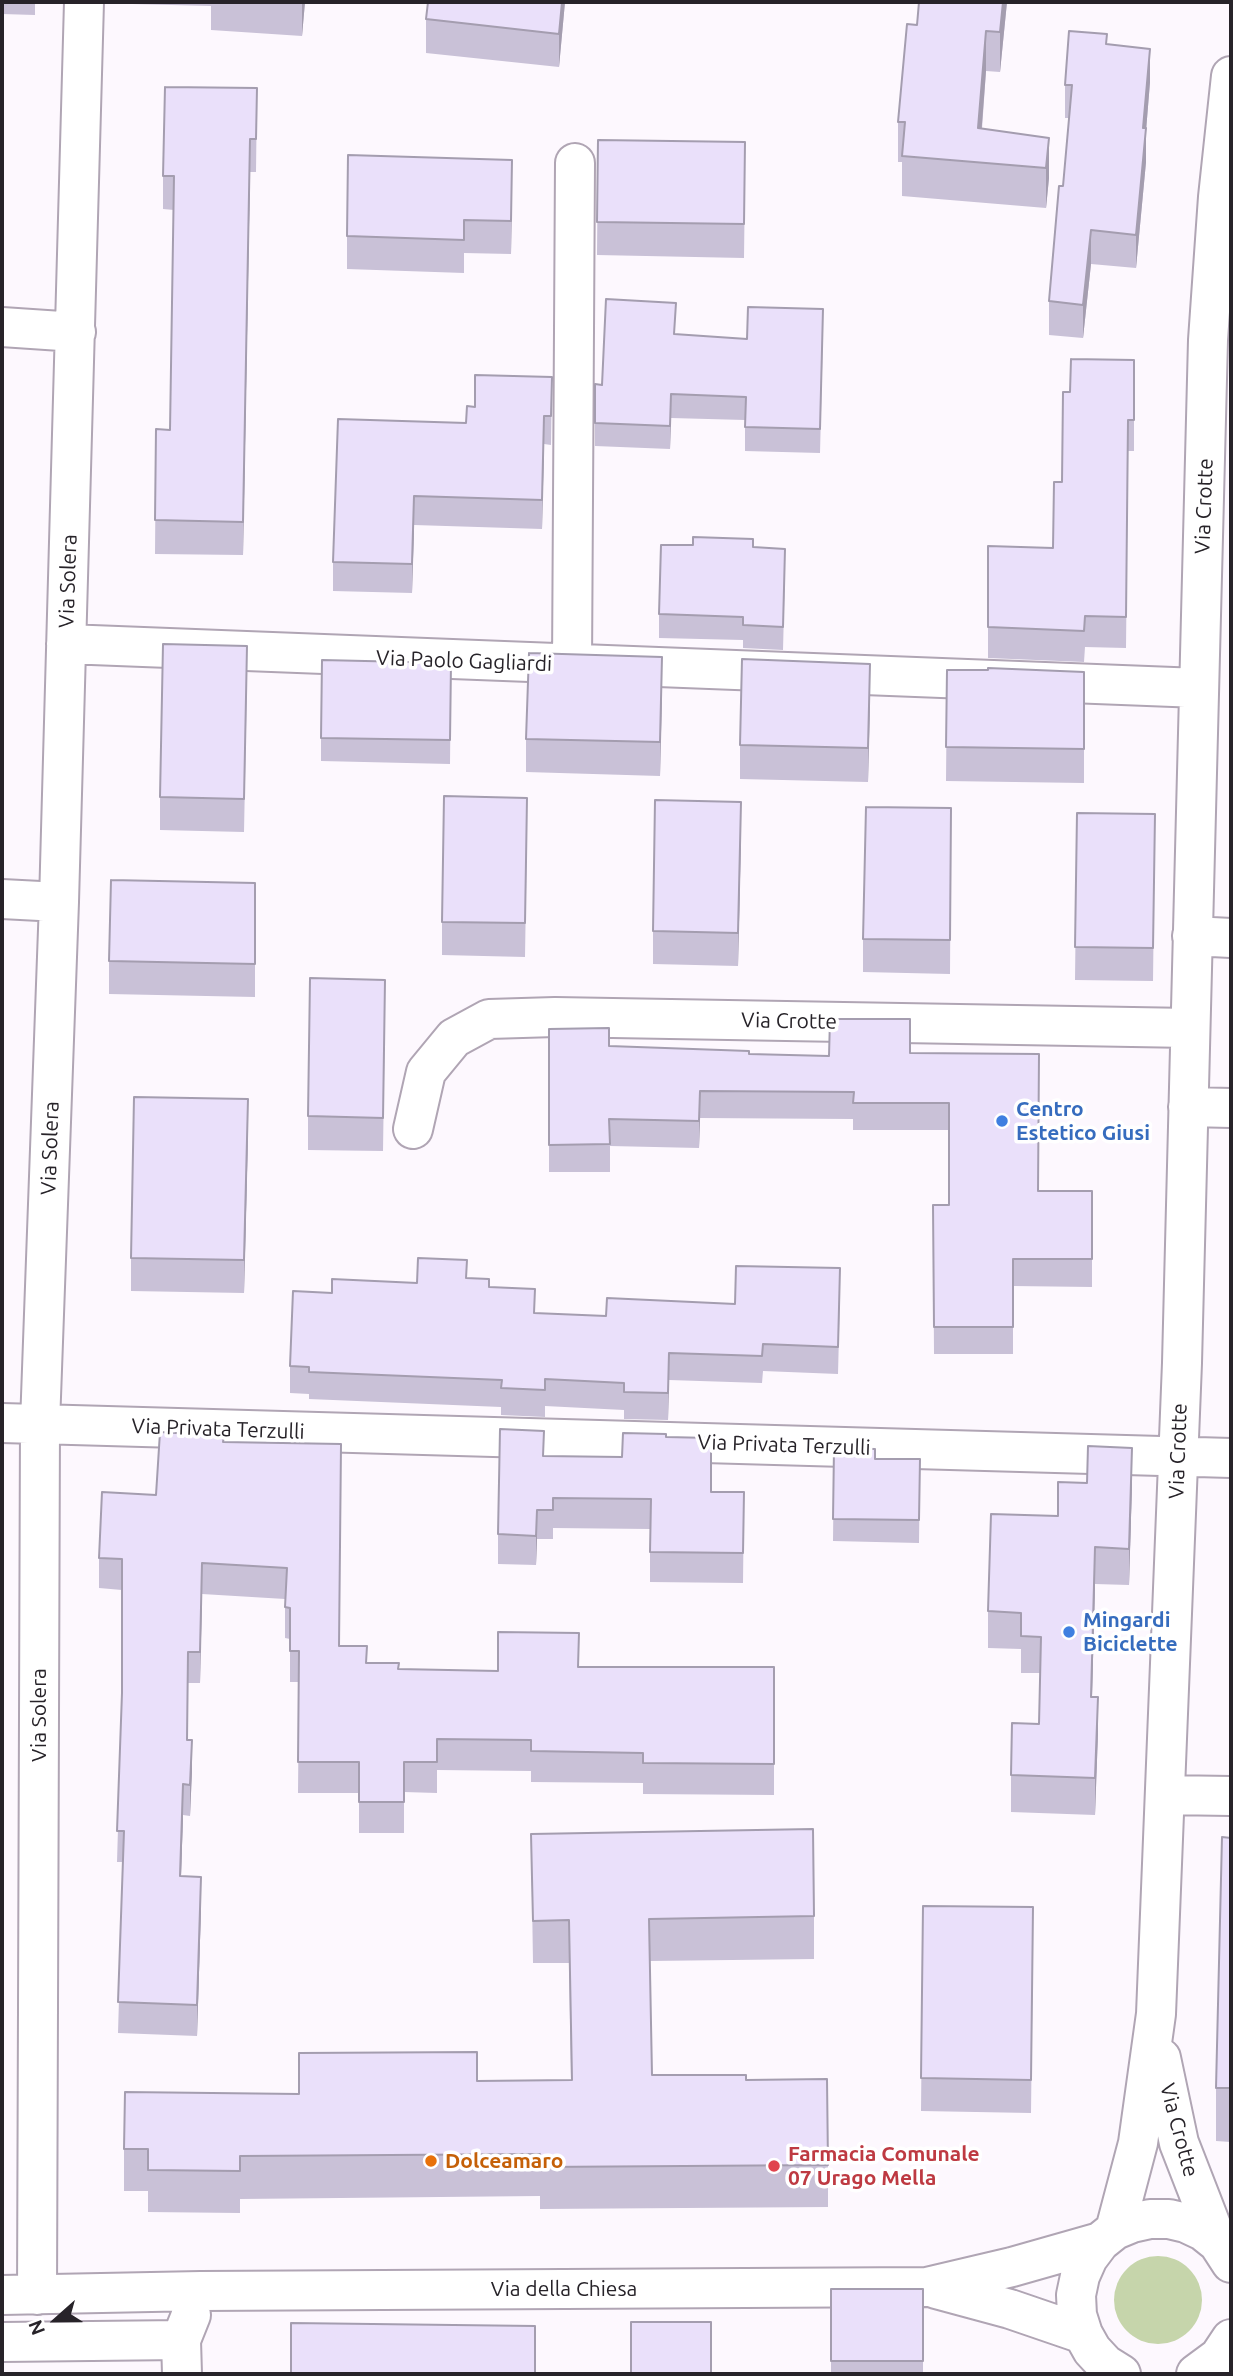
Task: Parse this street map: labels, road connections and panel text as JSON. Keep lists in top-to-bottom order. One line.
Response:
{"streets":{"street":["Via Crotte","Via Solera","Via Paolo Gagliardi","Via Privata Terzulli","Via della Chiesa"]},"crossings":[["Via Crotte","Via Paolo Gagliardi"],["Via Crotte","Via Privata Terzulli"],["Via Crotte","Via della Chiesa"],["Via Solera","Via Paolo Gagliardi"],["Via Solera","Via Privata Terzulli"],["Via Solera","Via della Chiesa"]],"places":["Centro Estetico Giusi","Mingardi Biciclette","Dolceamaro","Farmacia Comunale 07 Urago Mella"],"north":"left"}
